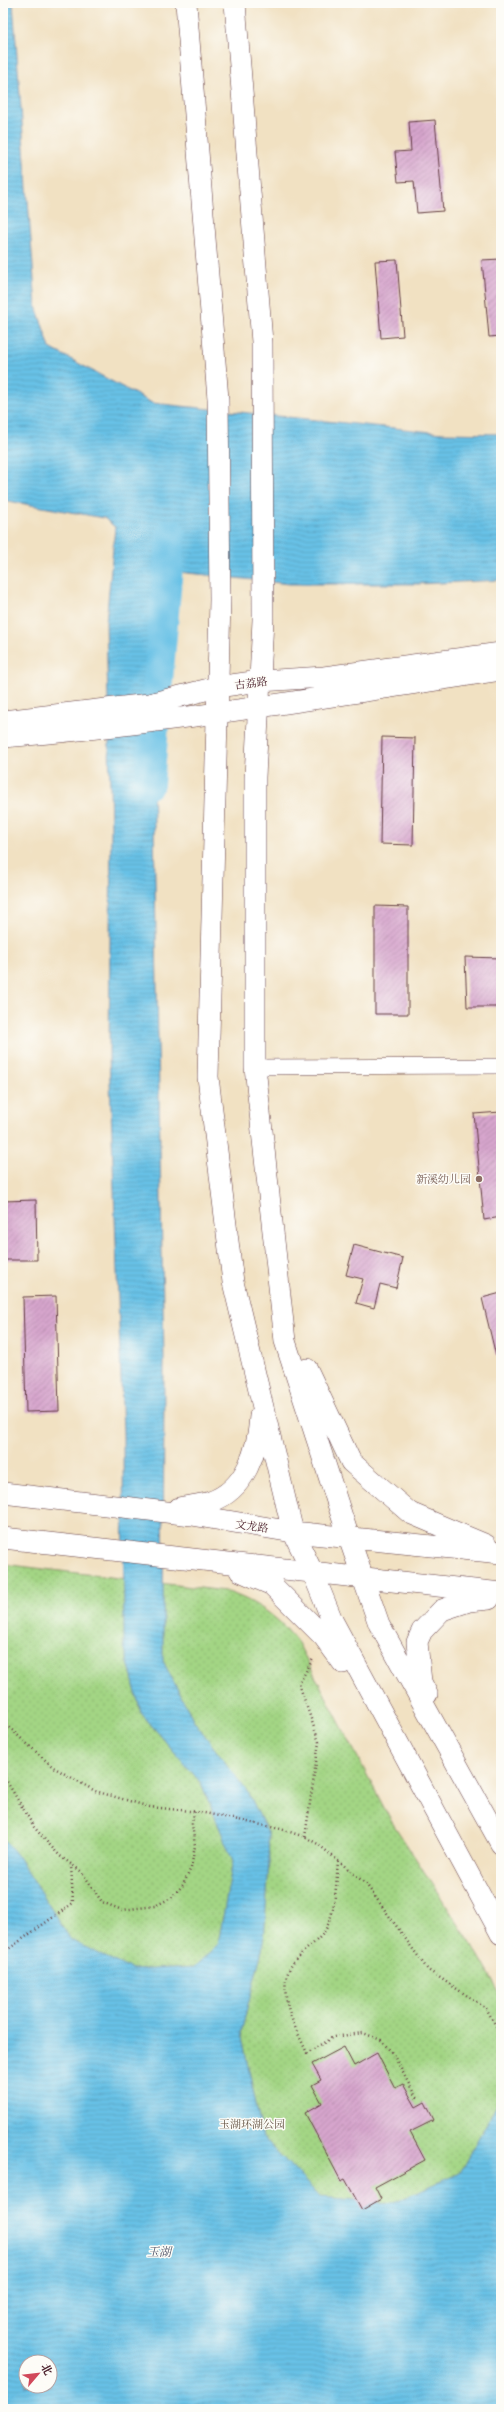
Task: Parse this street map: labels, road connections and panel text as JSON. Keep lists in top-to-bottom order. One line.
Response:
{"streets":{"main road":["古荔路","文龙路"]},"water":["玉湖"],"parks":["玉湖环湖公园"],"places":["新溪幼儿园"],"north":"top right"}
